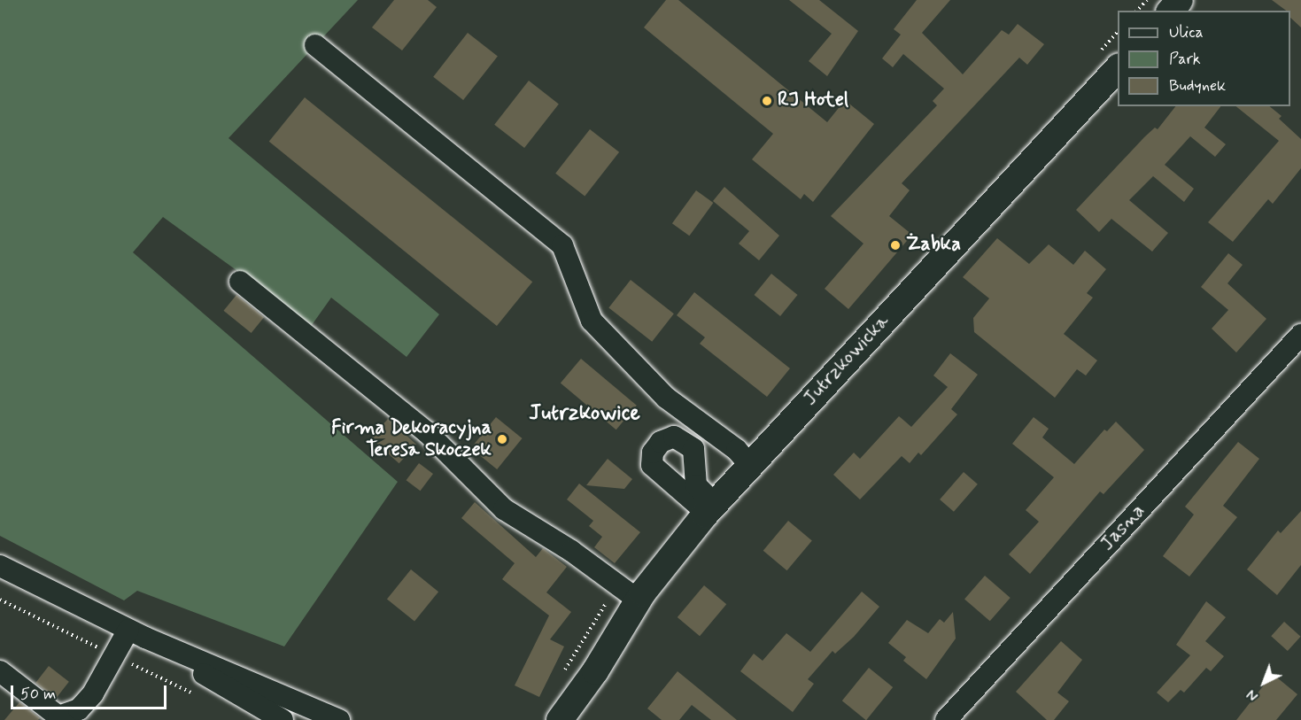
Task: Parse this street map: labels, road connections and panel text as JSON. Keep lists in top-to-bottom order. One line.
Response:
{"streets":{"main road":["Jutrzkowicka"],"street":["Jasna"]},"districts":["Jutrzkowice"],"places":["RJ Hotel","Żabka","Firma Dekoracyjna Teresa Skoczek"],"legend":["Ulica","Park","Budynek"],"scale_bar":"50 m","north":"bottom left"}
